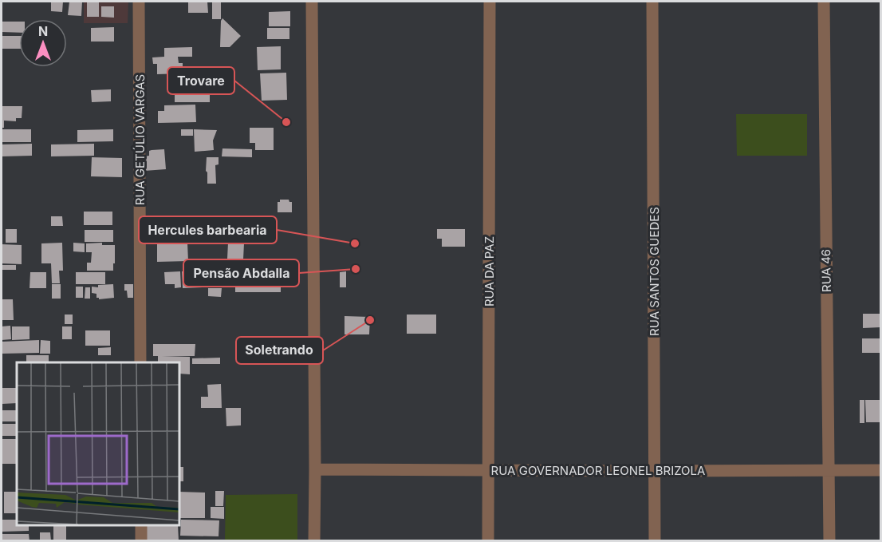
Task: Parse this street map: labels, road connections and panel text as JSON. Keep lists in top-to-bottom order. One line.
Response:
{"streets":{"street":["RUA GETÚLIO VARGAS","RUA 46","RUA DA PAZ","RUA SANTOS GUEDES","RUA GOVERNADOR LEONEL BRIZOLA"]},"crossings":[["RUA 46","RUA GOVERNADOR LEONEL BRIZOLA"],["RUA DA PAZ","RUA GOVERNADOR LEONEL BRIZOLA"],["RUA SANTOS GUEDES","RUA GOVERNADOR LEONEL BRIZOLA"]],"places":["Trovare","Hercules barbearia","Pensão Abdalla","Soletrando"],"north":"top"}
